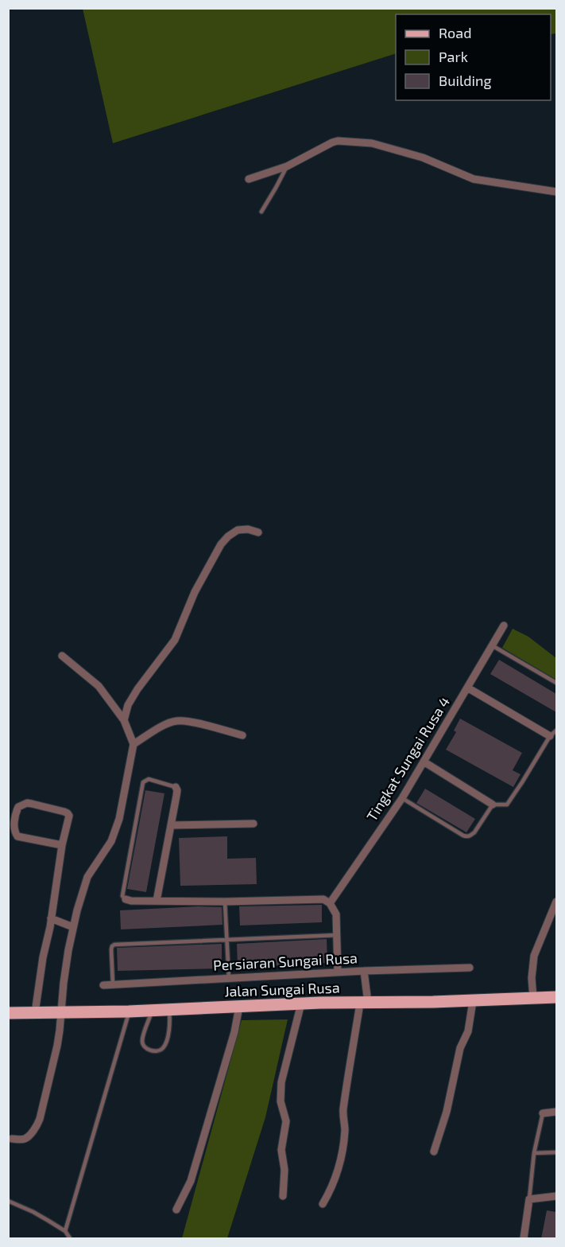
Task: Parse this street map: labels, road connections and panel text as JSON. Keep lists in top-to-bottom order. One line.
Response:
{"streets":{"main road":["Jalan Sungai Rusa"],"street":["Tingkat Sungai Rusa 4","Persiaran Sungai Rusa"]},"legend":["Road","Park","Building"]}
